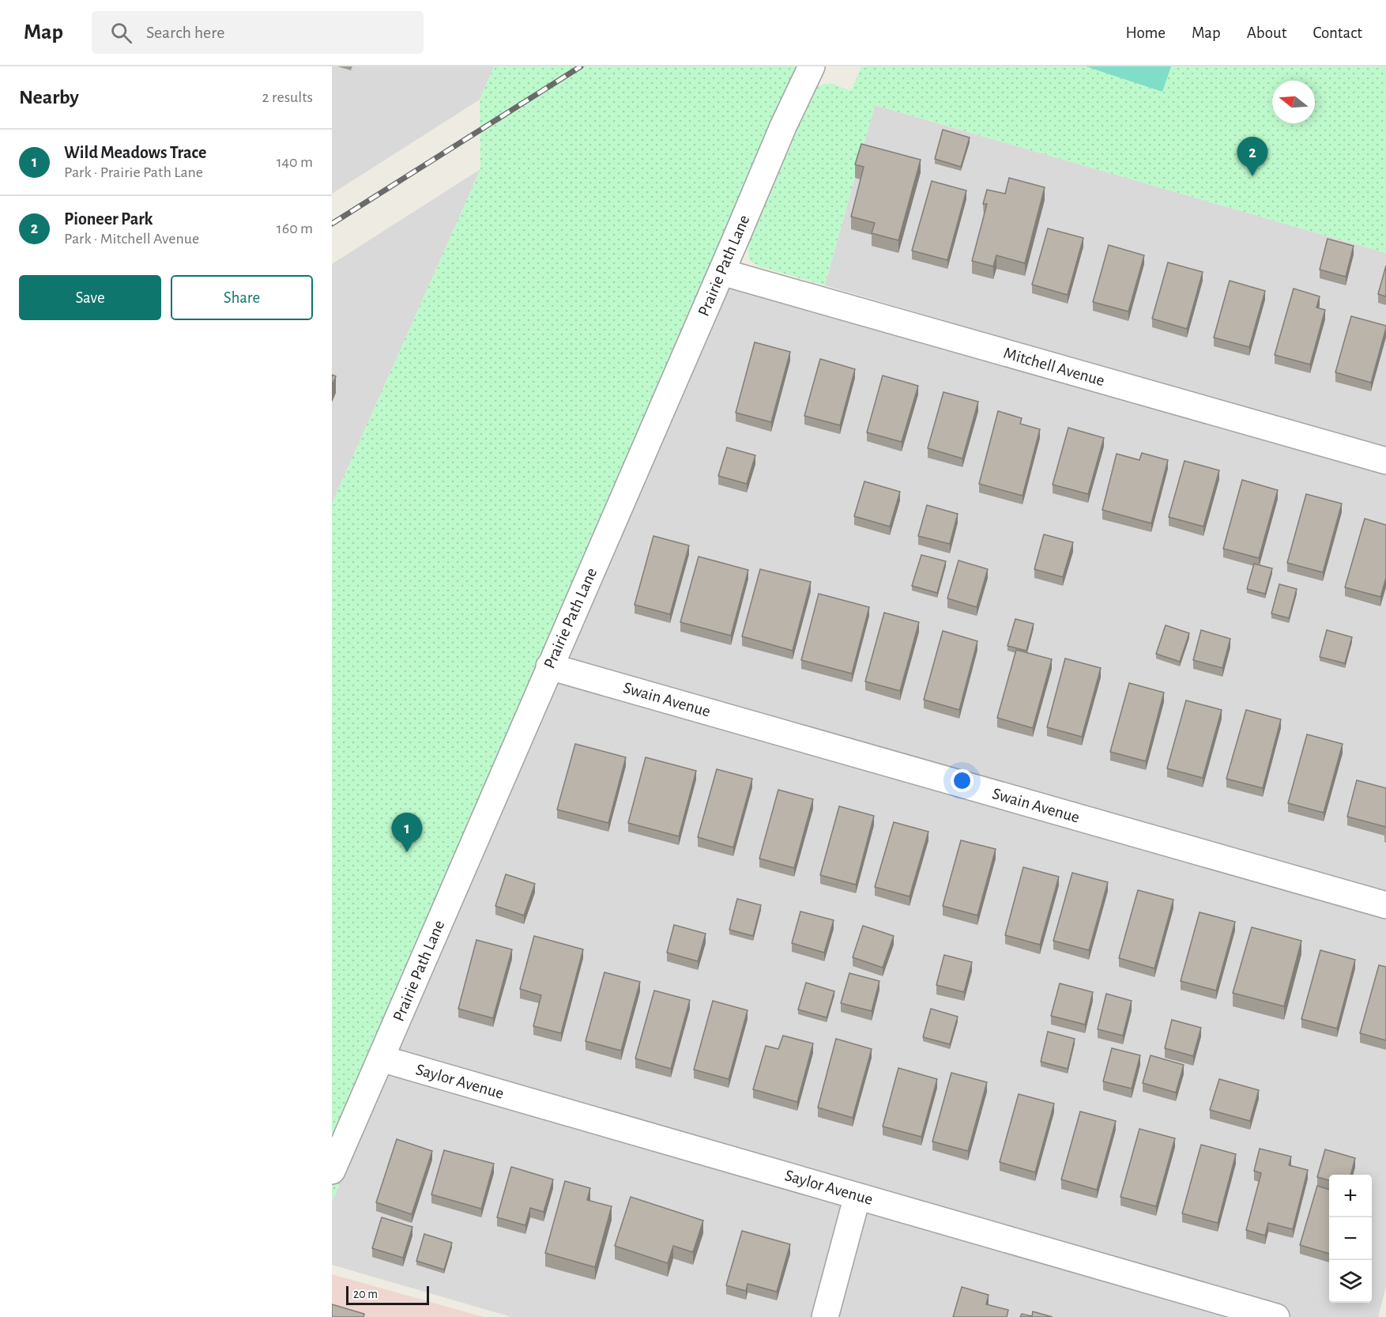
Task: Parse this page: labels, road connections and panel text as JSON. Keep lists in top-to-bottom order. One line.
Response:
{"streets":{"street":["Prairie Path Lane","Mitchell Avenue","Swain Avenue","Saylor Avenue"]},"crossings":[["Prairie Path Lane","Mitchell Avenue"],["Prairie Path Lane","Swain Avenue"],["Prairie Path Lane","Saylor Avenue"]],"scale_bar":"20 m","north":"left","page":{"header":"Map","search":"Search here","nav":["Home","Map","About","Contact"],"heading":["Nearby","2 results"],"list":[{"mark":"1","name":"Wild Meadows Trace","note":"Park · Prairie Path Lane","value":"140 m"},{"mark":"2","name":"Pioneer Park","note":"Park · Mitchell Avenue","value":"160 m"}],"pins":["2","1"],"buttons":["Save","Share"],"map_buttons":["+","−"],"scale":"20 m"}}
